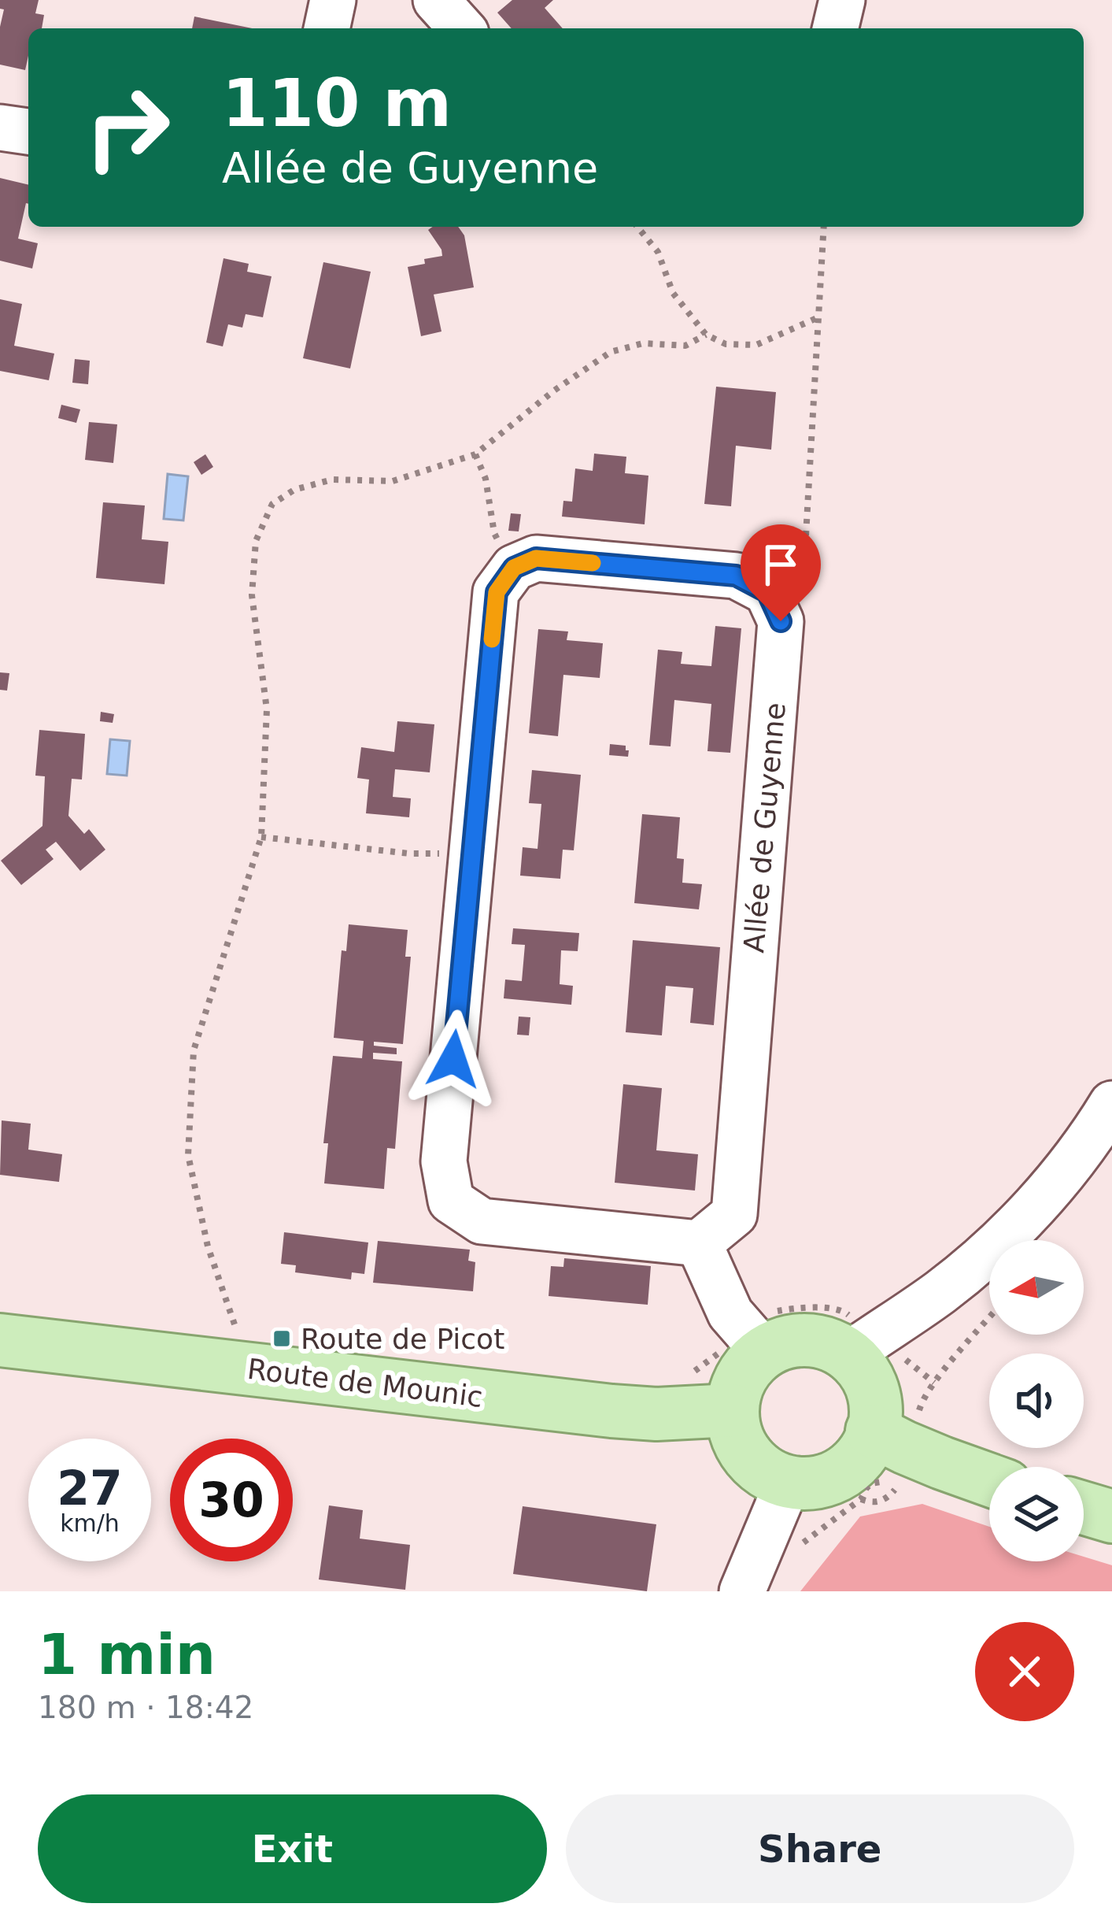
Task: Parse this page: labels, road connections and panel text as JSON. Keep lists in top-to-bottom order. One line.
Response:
{"streets":{"main road":["Route de Mounic"],"street":["Allée de Guyenne"]},"places":{"transit":["Route de Picot"]},"north":"left","page":{"turn":["110 m","Allée de Guyenne"],"speed":"27 km/h","limit":"30","heading":["1 min","180 m · 18:42"],"buttons":["Exit","Share"]}}
